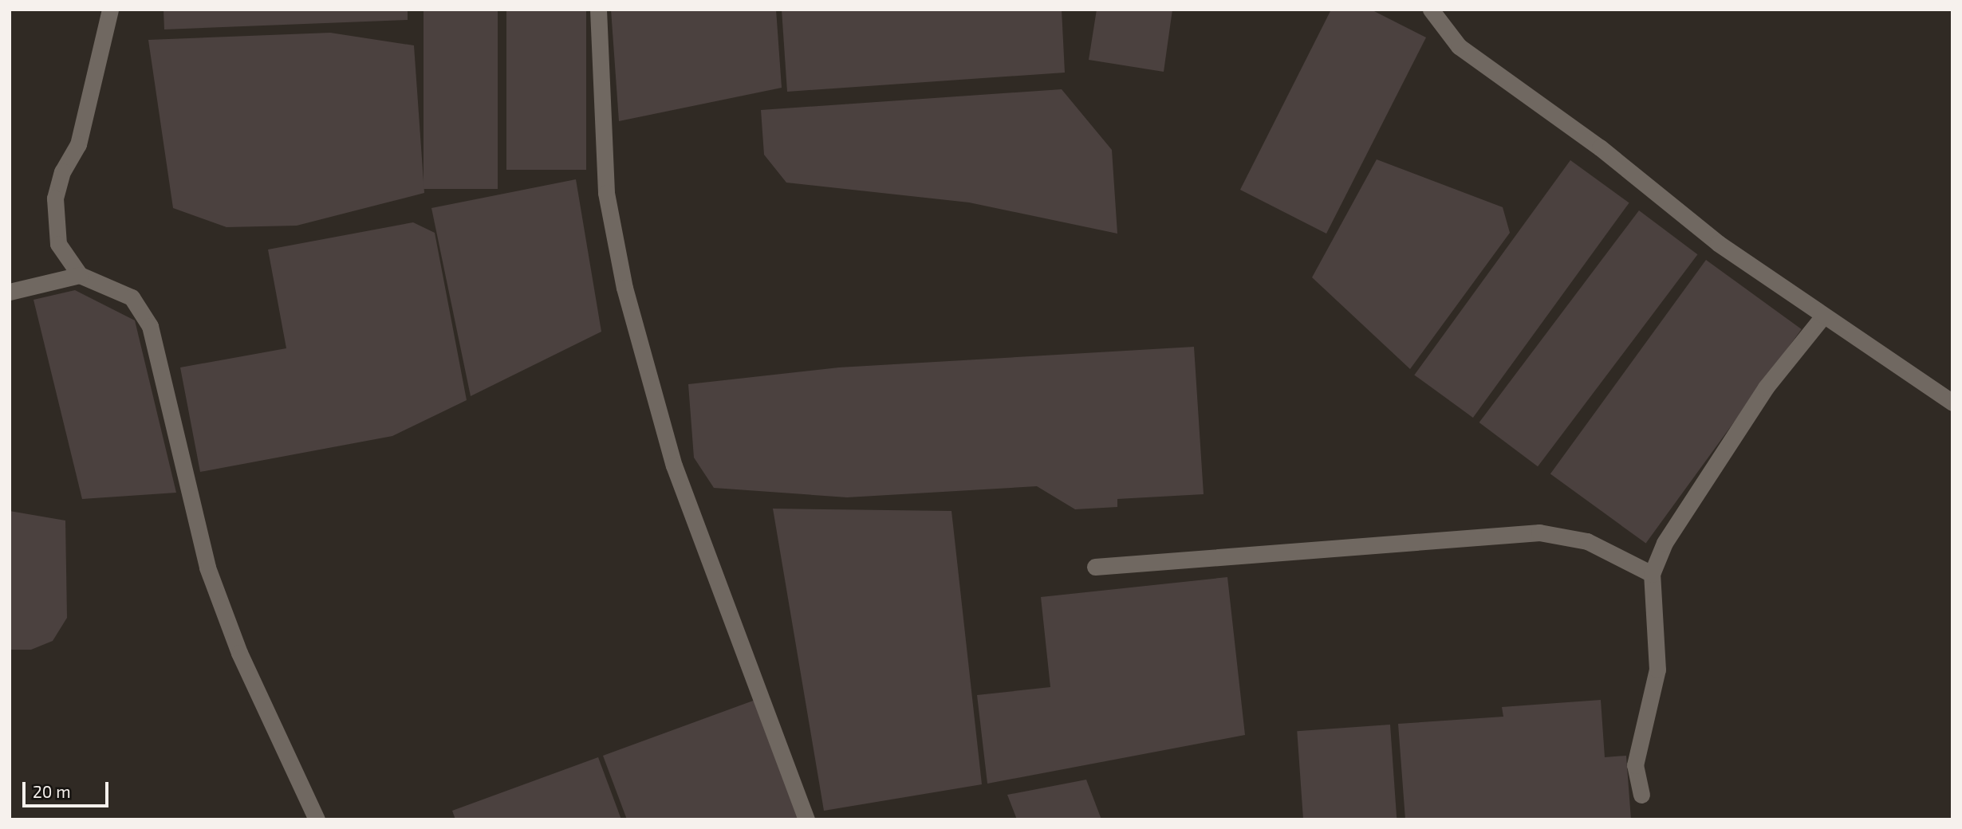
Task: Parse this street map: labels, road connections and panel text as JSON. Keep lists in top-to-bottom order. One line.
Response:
{"scale_bar":"20 m"}
